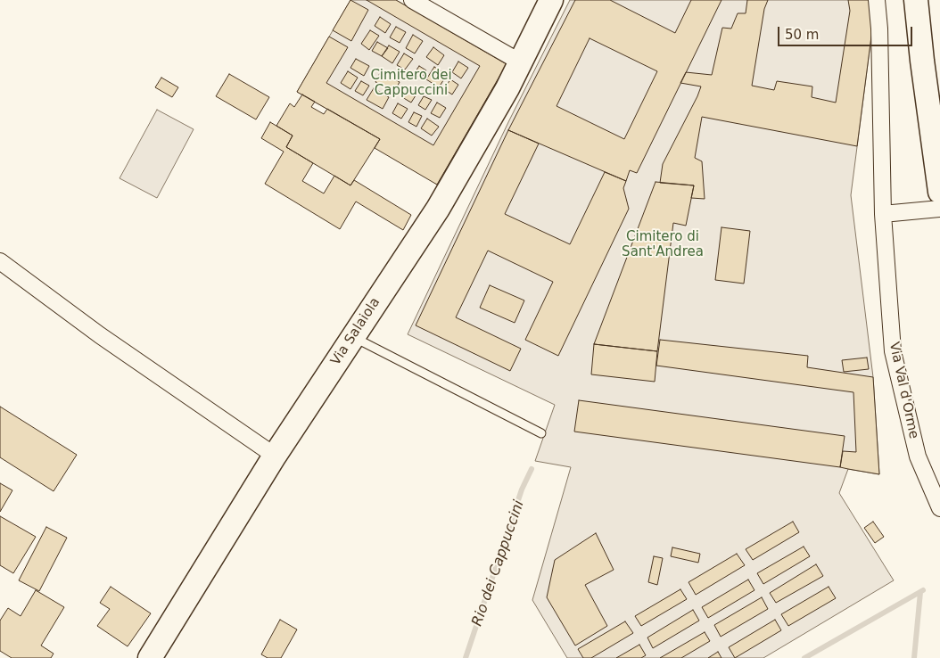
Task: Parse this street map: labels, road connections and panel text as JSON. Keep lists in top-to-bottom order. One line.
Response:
{"streets":{"street":["Via Salaiola","Via Val d'Orme"]},"water":["Rio dei Cappuccini"],"parks":["Cimitero dei Cappuccini","Cimitero di Sant'Andrea"],"scale_bar":"50 m"}
